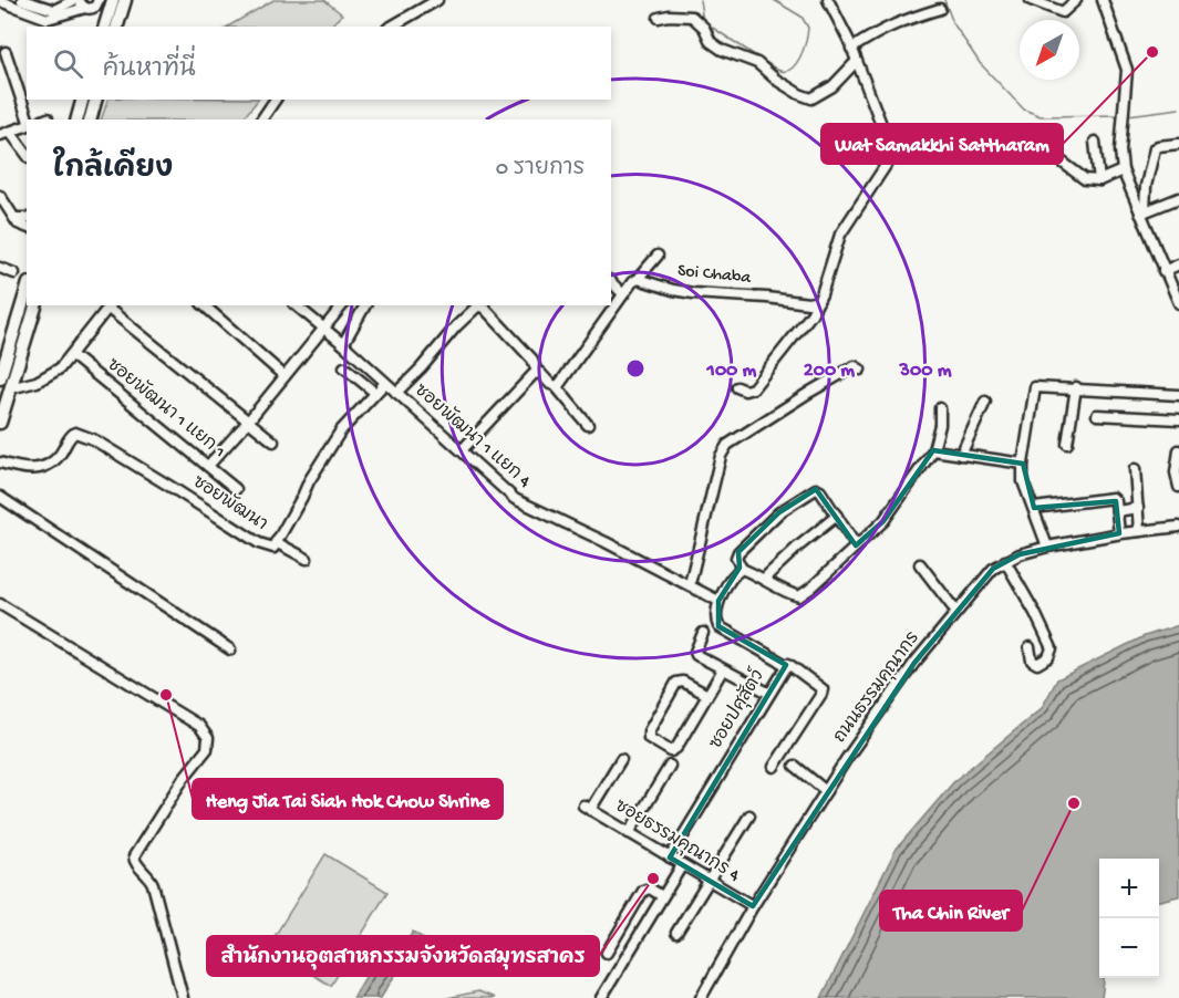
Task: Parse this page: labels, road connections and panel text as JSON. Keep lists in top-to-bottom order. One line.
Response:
{"streets":{"street":["Soi Chaba","ซอยพัฒนา 1 แยก 1","ซอยพัฒนา 1 แยก 4","ซอยพัฒนา","ถนนธรรมคุณากร","ซอยปศุสัตว์","ซอยธรรมคุณากร 4"]},"crossings":[["ซอยพัฒนา 1 แยก 4","ซอยพัฒนา"],["ถนนธรรมคุณากร","ซอยธรรมคุณากร 4"],["ซอยปศุสัตว์","ซอยธรรมคุณากร 4"]],"places":["Wat Samakkhi Sattharam","Heng Jia Tai Siah Hok Chow Shrine","Tha Chin River","สำนักงานอุตสาหกรรมจังหวัดสมุทรสาคร"],"north":"bottom left","page":{"search":"ค้นหาที่นี่","heading":["ใกล้เคียง","0 รายการ"],"map_buttons":["+","−"]},"rings":["100 m","200 m","300 m"]}
